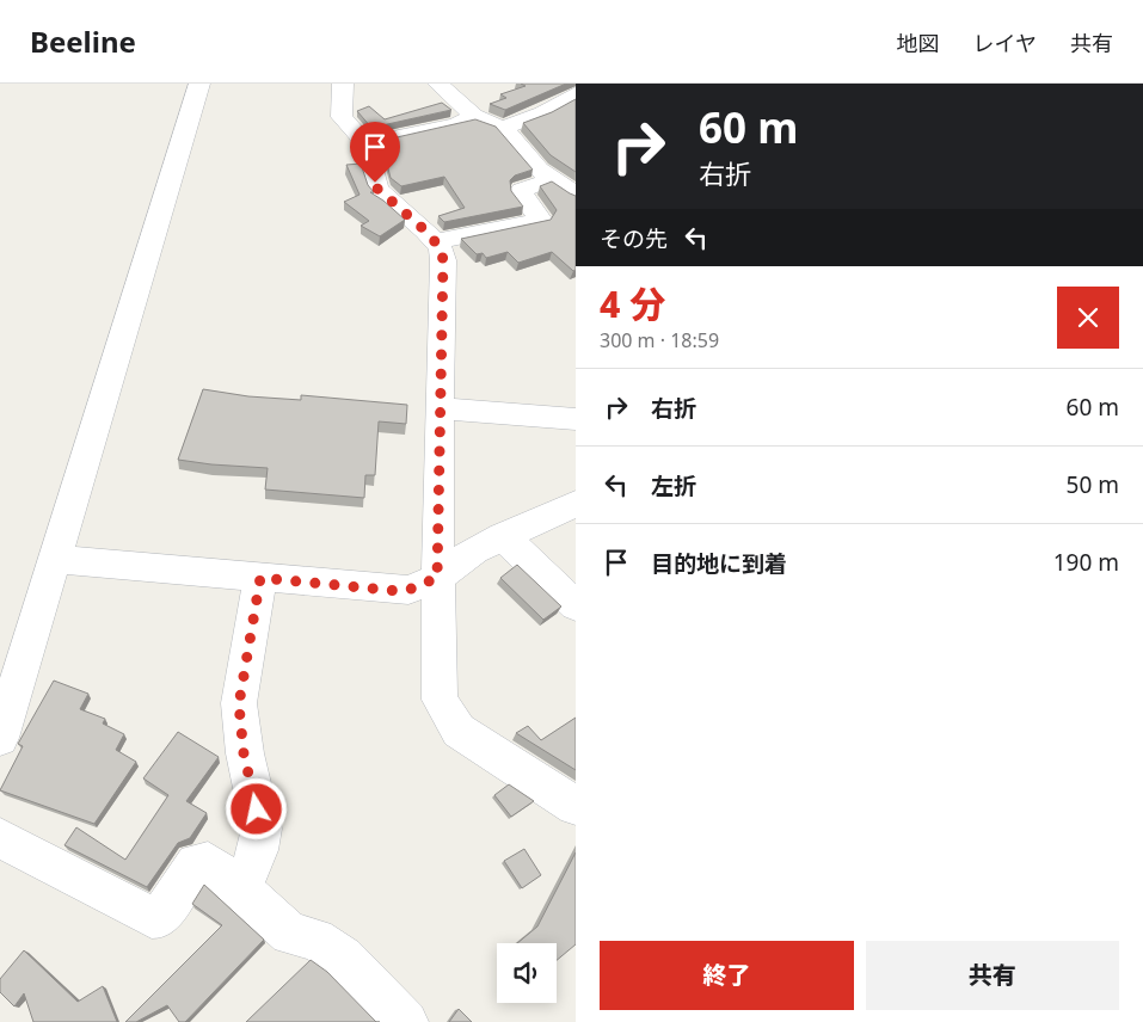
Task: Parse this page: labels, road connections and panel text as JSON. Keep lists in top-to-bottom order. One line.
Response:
{"page":{"header":"Beeline","nav":["地図","レイヤ","共有"],"turn":["60 m","右折"],"then":"その先","heading":["4 分","300 m · 18:59"],"list":[{"name":"右折","value":"60 m"},{"name":"左折","value":"50 m"},{"name":"目的地に到着","value":"190 m"}],"buttons":["終了","共有"]}}
